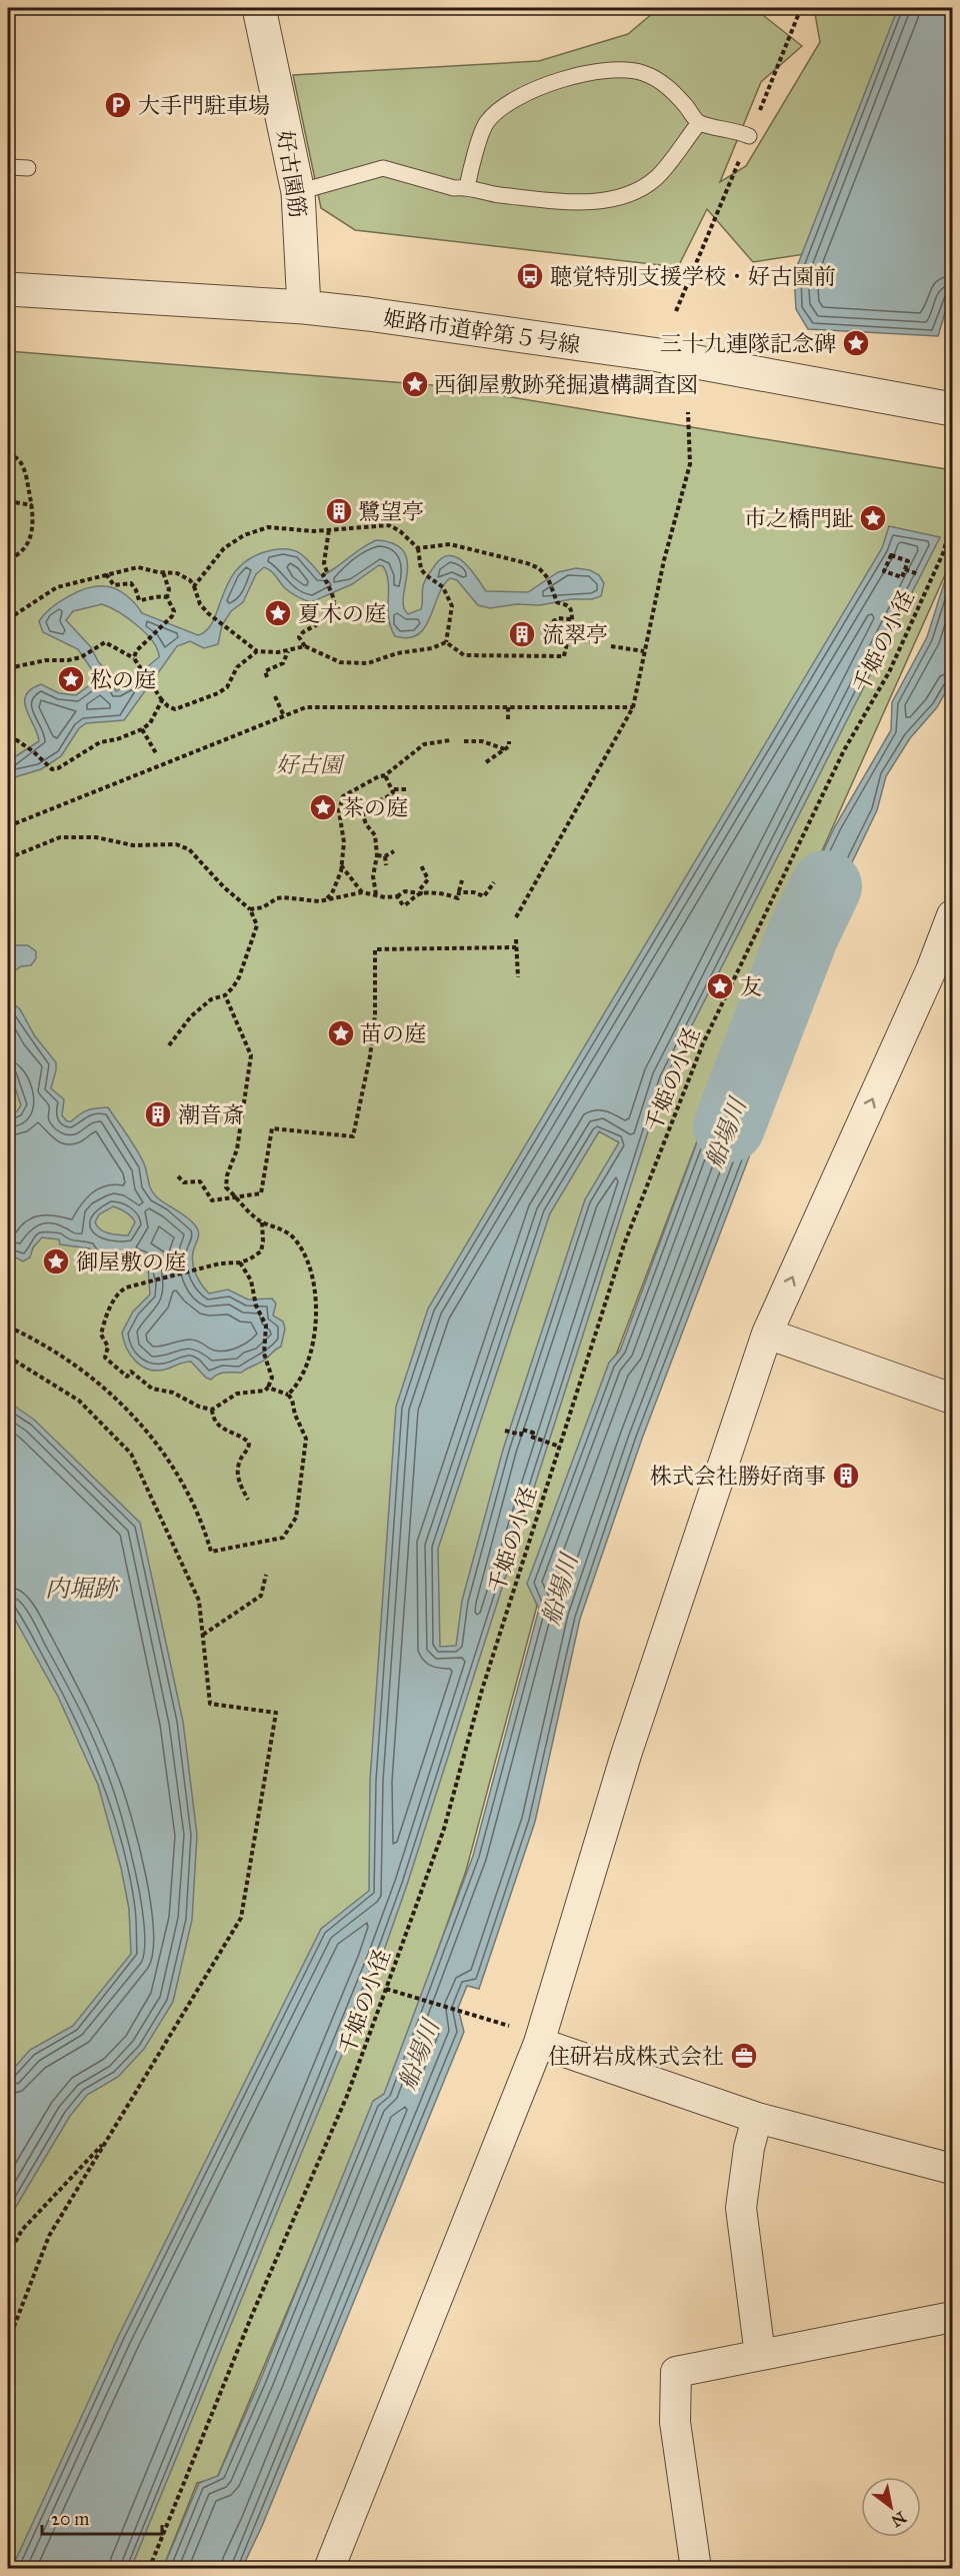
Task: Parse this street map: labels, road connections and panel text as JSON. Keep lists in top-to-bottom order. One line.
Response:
{"streets":{"street":["好古園筋","姫路市道幹第５号線"],"path":["千姫の小径"]},"crossings":[["好古園筋","姫路市道幹第５号線"]],"water":["船場川","内堀跡"],"parks":["好古園"],"places":{"parking":["大手門駐車場"],"bus stop":["聴覚特別支援学校・好古園前"],"place":["三十九連隊記念碑","西御屋敷跡発掘遺構調査図","市之橋門趾","夏木の庭","松の庭","茶の庭","友","苗の庭","御屋敷の庭"],"building":["鷺望亭","流翠亭","潮音斎","株式会社勝好商事"],"office":["住研岩成株式会社"]},"scale_bar":"20 m","north":"bottom right"}
